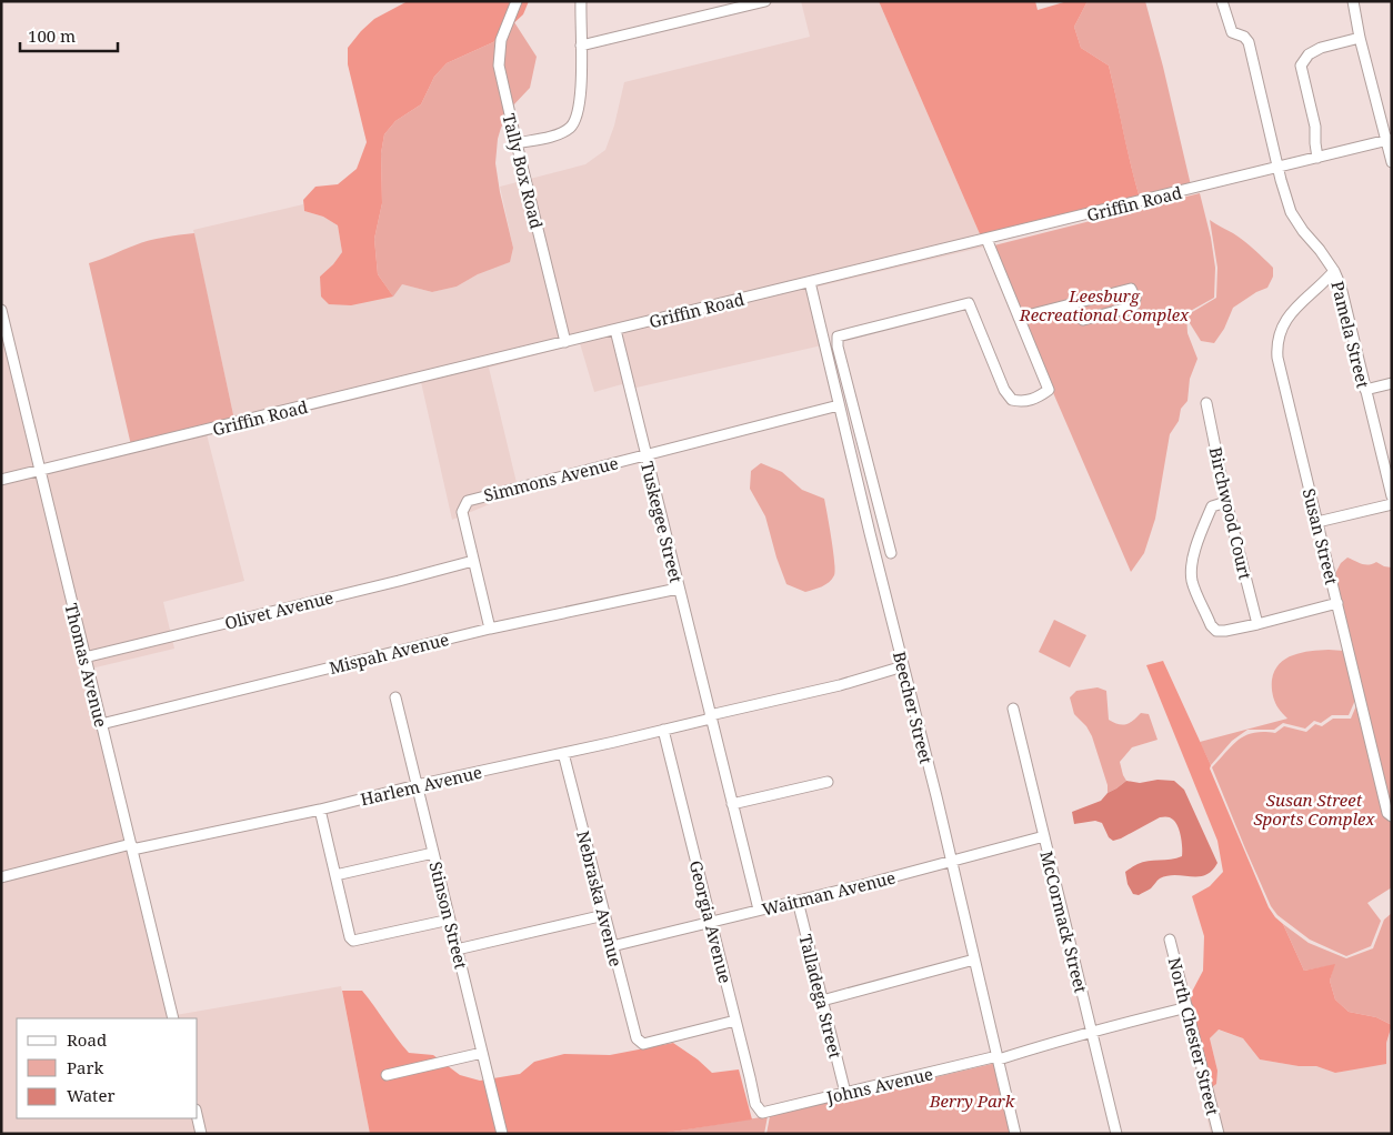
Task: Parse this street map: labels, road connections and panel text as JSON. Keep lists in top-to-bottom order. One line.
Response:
{"streets":{"street":["Tally Box Road","Griffin Road","Pamela Street","Simmons Avenue","Birchwood Court","Tuskegee Street","Susan Street","Olivet Avenue","Mispah Avenue","Thomas Avenue","Beecher Street","Harlem Avenue","Waitman Avenue","Nebraska Avenue","Stinson Street","Georgia Avenue","McCormack Street","Talladega Street","North Chester Street","Johns Avenue"]},"crossings":[["Tally Box Road","Griffin Road"],["Griffin Road","Pamela Street"],["Griffin Road","Tuskegee Street"],["Griffin Road","Thomas Avenue"],["Griffin Road","Beecher Street"],["Pamela Street","Susan Street"],["Simmons Avenue","Tuskegee Street"],["Simmons Avenue","Olivet Avenue"],["Simmons Avenue","Beecher Street"],["Tuskegee Street","Mispah Avenue"],["Tuskegee Street","Harlem Avenue"],["Tuskegee Street","Waitman Avenue"],["Olivet Avenue","Thomas Avenue"],["Mispah Avenue","Thomas Avenue"],["Thomas Avenue","Harlem Avenue"],["Beecher Street","Harlem Avenue"],["Beecher Street","Waitman Avenue"],["Beecher Street","Johns Avenue"],["Harlem Avenue","Nebraska Avenue"],["Harlem Avenue","Stinson Street"],["Harlem Avenue","Georgia Avenue"],["Waitman Avenue","Nebraska Avenue"],["Waitman Avenue","Georgia Avenue"],["Waitman Avenue","McCormack Street"],["Waitman Avenue","Talladega Street"],["Nebraska Avenue","Georgia Avenue"],["Georgia Avenue","Johns Avenue"],["McCormack Street","Johns Avenue"],["Talladega Street","Johns Avenue"],["North Chester Street","Johns Avenue"]],"parks":["Leesburg Recreational Complex","Susan Street Sports Complex","Berry Park"],"legend":["Road","Park","Water"],"scale_bar":"100 m"}
